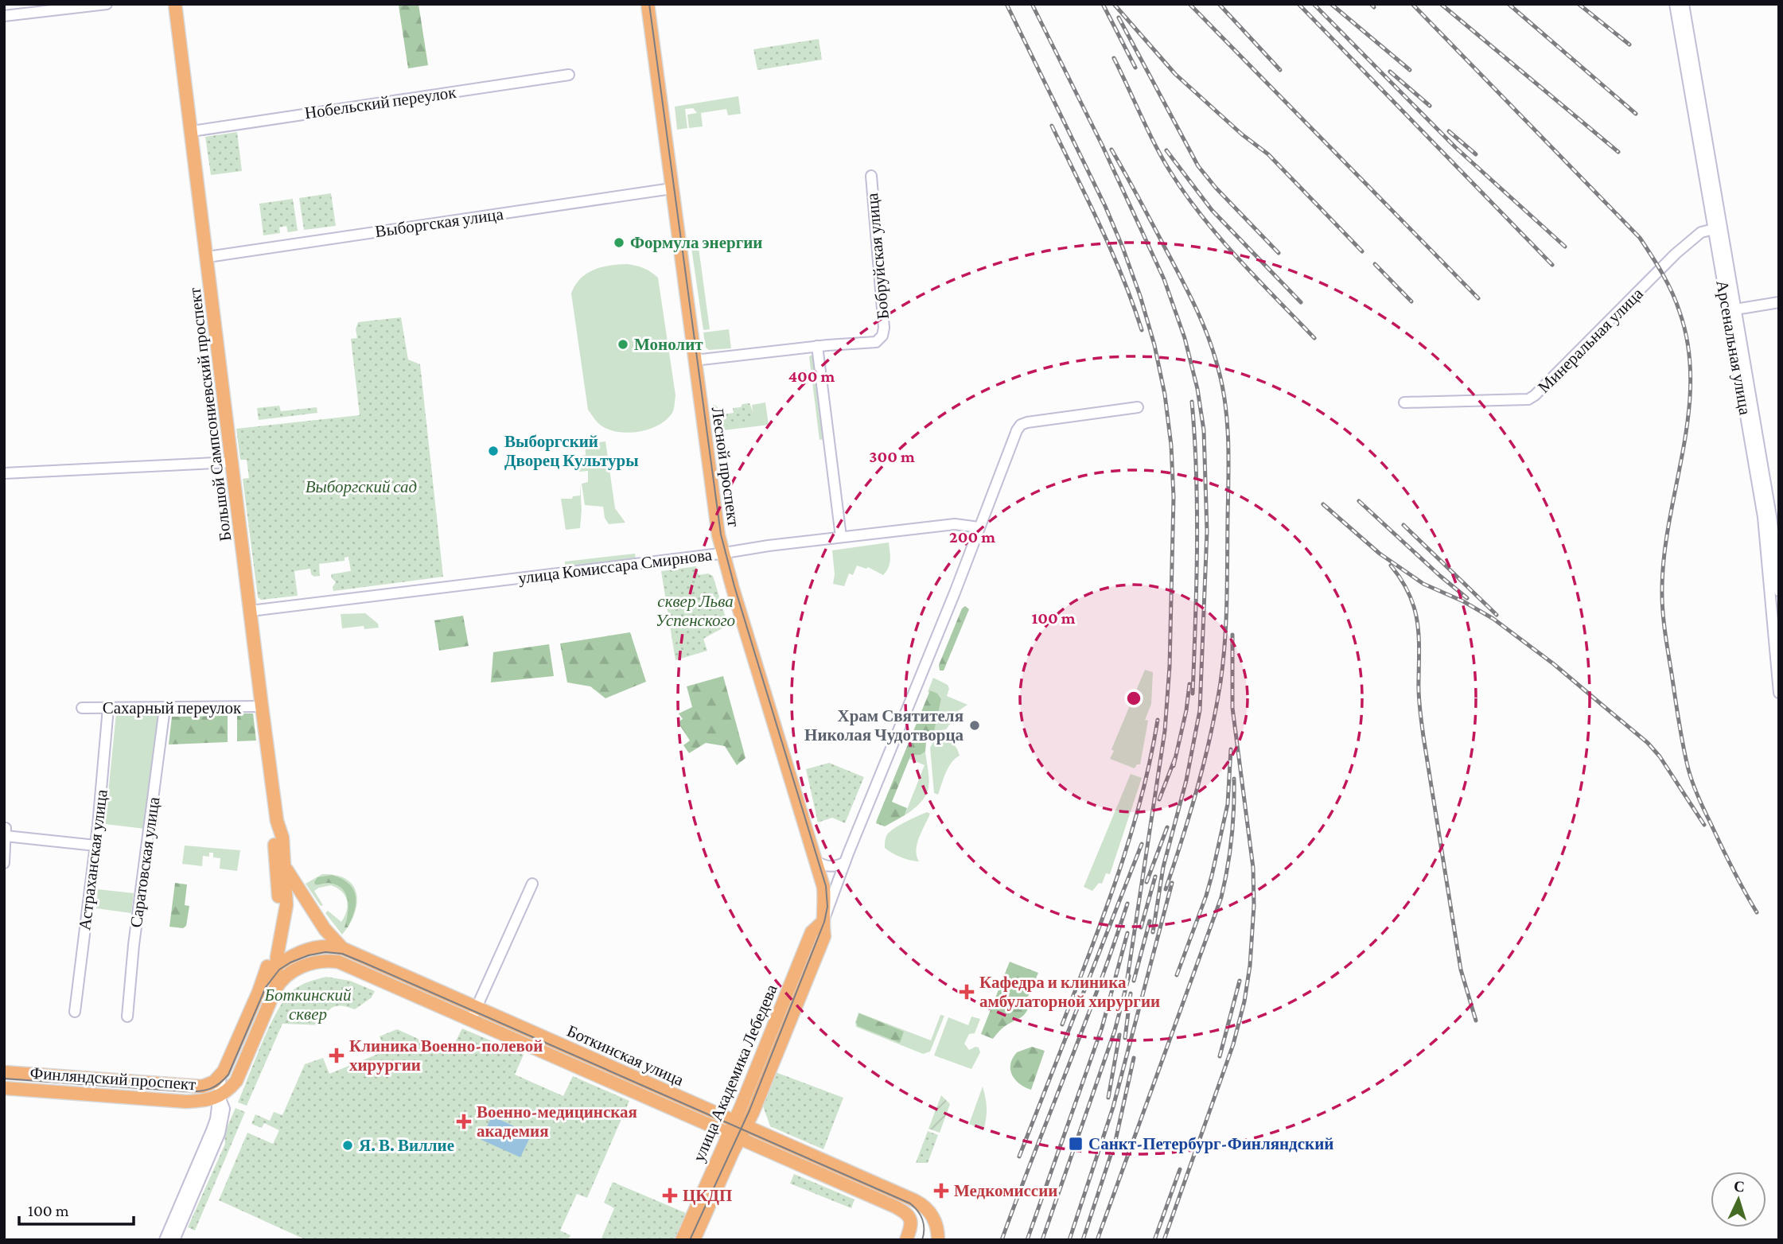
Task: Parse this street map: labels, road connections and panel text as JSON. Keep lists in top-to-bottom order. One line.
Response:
{"streets":{"main road":["Большой Сампсониевский проспект","Лесной проспект","Боткинская улица","улица Академика Лебедева","Финляндский проспект"],"street":["Нобельский переулок","Выборгская улица","Бобруйская улица","Минеральная улица","Арсенальная улица","улица Комиссара Смирнова","Сахарный переулок","Астраханская улица","Саратовская улица"]},"crossings":[["Нобельский переулок","Большой Сампсониевский проспект"],["Выборгская улица","Большой Сампсониевский проспект"],["Выборгская улица","Лесной проспект"],["Бобруйская улица","Лесной проспект"],["Минеральная улица","Арсенальная улица"],["Большой Сампсониевский проспект","улица Комиссара Смирнова"],["Большой Сампсониевский проспект","Сахарный переулок"],["Большой Сампсониевский проспект","Финляндский проспект"],["Лесной проспект","улица Комиссара Смирнова"],["Лесной проспект","улица Академика Лебедева"],["улица Комиссара Смирнова","улица Академика Лебедева"],["Сахарный переулок","Астраханская улица"],["Сахарный переулок","Саратовская улица"],["Боткинская улица","улица Академика Лебедева"]],"parks":["Выборгский сад","сквер Льва Успенского","Боткинский сквер"],"places":{"other":["Формула энергии","Монолит","Выборгский Дворец Культуры","Храм Святителя Николая Чудотворца","Я. В. Виллие"],"health":["Кафедра и клиника амбулаторной хирургии","Клиника Военно-полевой хирургии","Военно-медицинская академия","Медкомиссии","ЦКДП"],"transit":["Санкт-Петербург-Финляндский"]},"scale_bar":"100 m","north":"top","rings":["400 m","300 m","200 m","100 m"]}
